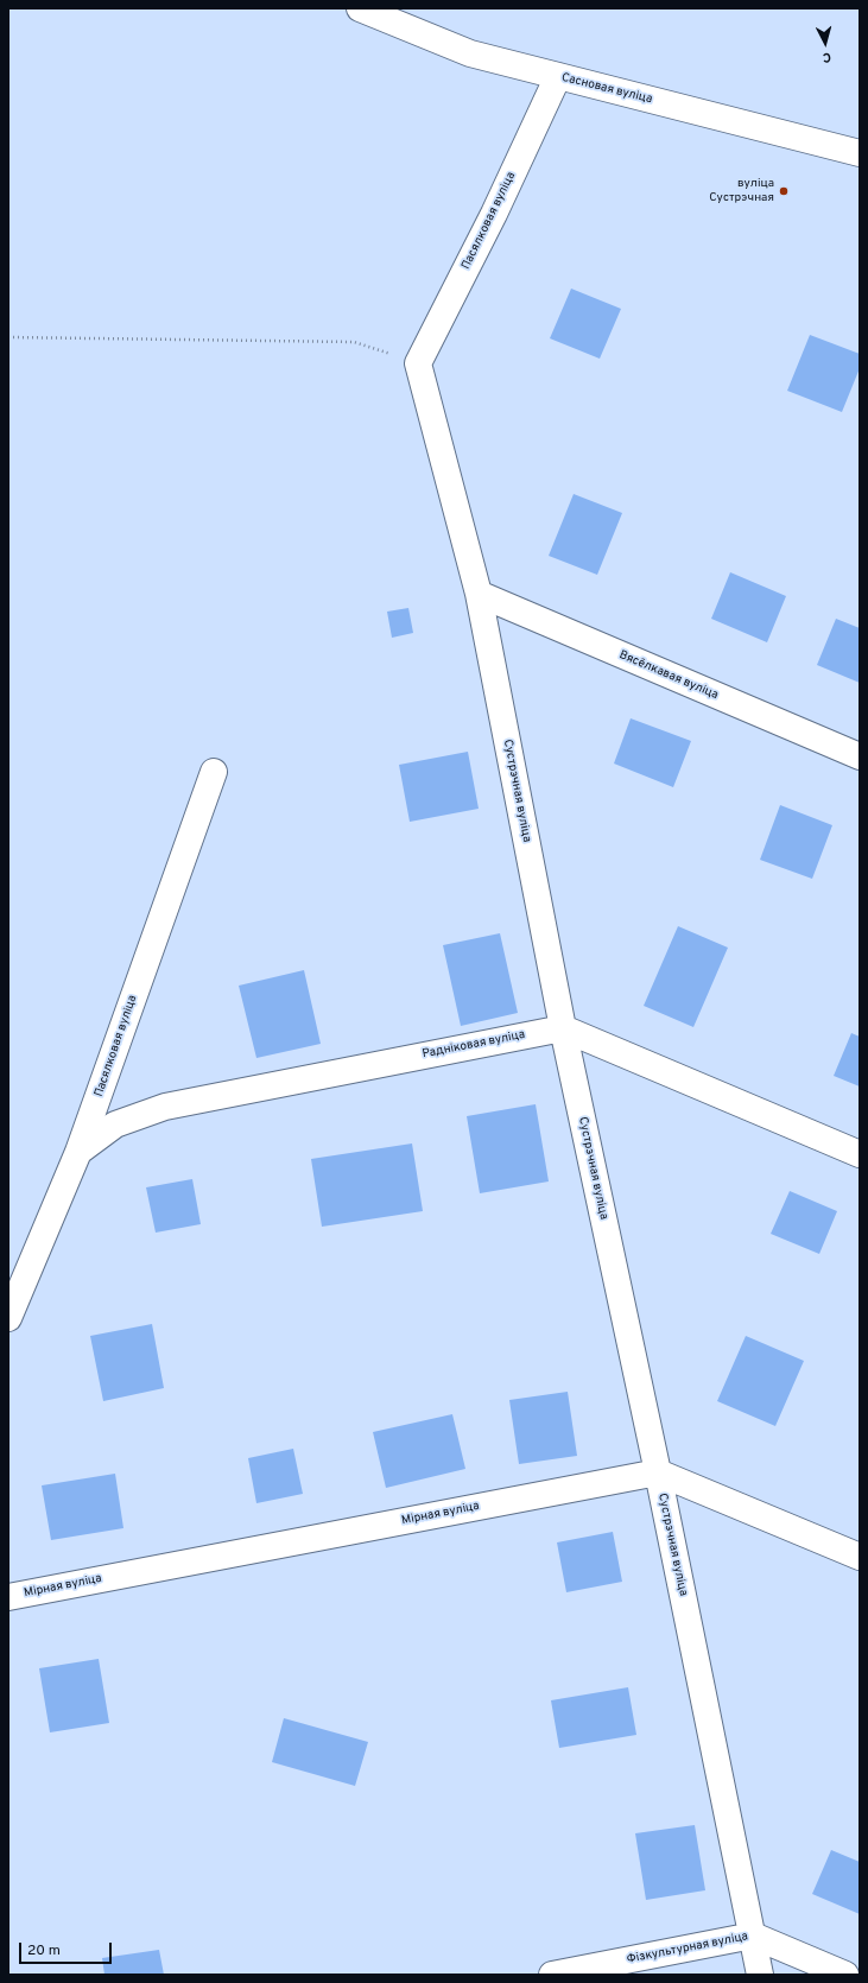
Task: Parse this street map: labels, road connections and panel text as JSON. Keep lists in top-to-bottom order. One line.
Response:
{"streets":{"street":["Сасновая вуліца","Пасялковая вуліца","Вясёлкавая вуліца","Сустрэчная вуліца","Радніковая вуліца","Мірная вуліца","Фізкультурная вуліца"]},"crossings":[["Сасновая вуліца","Пасялковая вуліца"],["Пасялковая вуліца","Сустрэчная вуліца"],["Пасялковая вуліца","Радніковая вуліца"],["Вясёлкавая вуліца","Сустрэчная вуліца"],["Сустрэчная вуліца","Радніковая вуліца"],["Сустрэчная вуліца","Мірная вуліца"],["Сустрэчная вуліца","Фізкультурная вуліца"]],"places":["вуліца Сустрэчная"],"scale_bar":"20 m","north":"bottom"}
